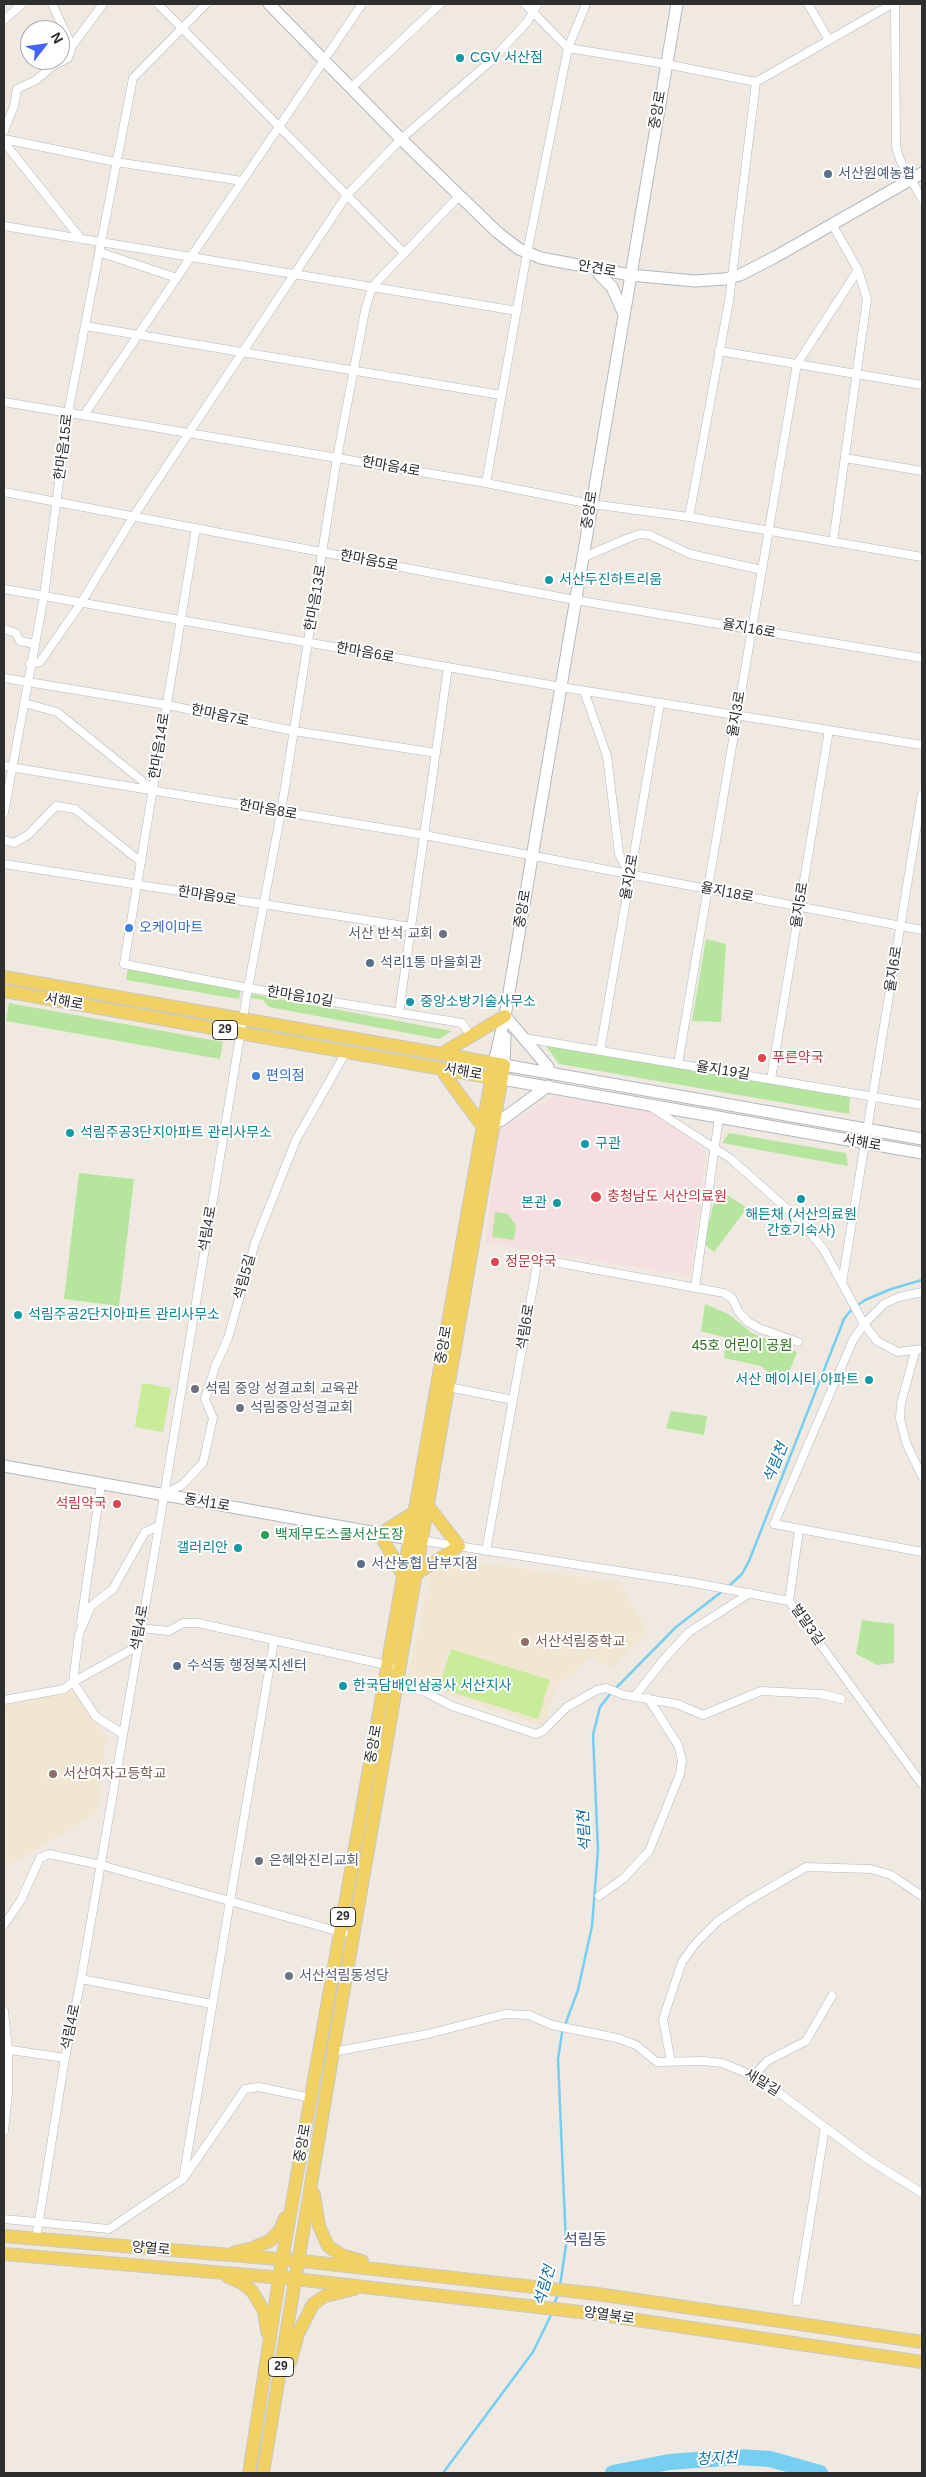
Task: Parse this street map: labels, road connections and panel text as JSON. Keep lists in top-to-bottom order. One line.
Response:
{"streets":{"main road":["중앙로","안견로","서해로","29","동서1로","양열로","양열북로"],"street":["한마음15로","한마음4로","한마음5로","한마음13로","율지16로","한마음6로","율지3로","한마음7로","한마음14로","한마음8로","율지2로","율지18로","한마음9로","율지5로","율지6로","한마음10길","율지19길","석림4로","석림5길","석림6로","벌말3길","새말길"]},"crossings":[["중앙로","안견로"],["중앙로","한마음4로"],["중앙로","한마음5로"],["중앙로","율지16로"],["중앙로","한마음6로"],["중앙로","한마음8로"],["중앙로","율지18로"],["중앙로","서해로"],["중앙로","동서1로"],["중앙로","새말길"],["중앙로","양열로"],["중앙로","양열북로"],["안견로","한마음13로"],["한마음15로","한마음4로"],["한마음15로","한마음5로"],["한마음15로","한마음6로"],["한마음15로","한마음7로"],["한마음15로","한마음8로"],["한마음4로","한마음13로"],["한마음4로","율지3로"],["한마음5로","한마음13로"],["한마음5로","율지16로"],["한마음5로","한마음14로"],["한마음13로","한마음6로"],["한마음13로","한마음7로"],["한마음13로","한마음8로"],["한마음13로","한마음9로"],["한마음13로","한마음10길"],["한마음13로","서해로"],["한마음13로","석림4로"],["율지16로","율지3로"],["한마음6로","율지3로"],["한마음6로","한마음14로"],["한마음6로","율지2로"],["한마음6로","율지5로"],["율지3로","율지18로"],["율지3로","율지19길"],["한마음7로","한마음14로"],["한마음14로","한마음8로"],["한마음14로","한마음9로"],["한마음14로","한마음10길"],["한마음8로","율지18로"],["율지2로","율지18로"],["율지2로","율지19길"],["율지18로","율지5로"],["율지18로","율지6로"],["율지5로","율지19길"],["율지6로","서해로"],["율지6로","율지19길"],["서해로","석림4로"],["서해로","석림5길"],["석림4로","석림5길"],["석림4로","동서1로"],["석림4로","양열로"],["석림5길","동서1로"],["양열로","양열북로"]],"districts":["석림동"],"water":["석림천","청지천"],"parks":["45호 어린이 공원"],"places":["CGV 서산점","서산원예농협","서산두진하트리움","오케이마트","서산 반석 교회","석리1통 마을회관","중앙소방기술사무소","푸른약국","편의점","석림주공3단지아파트 관리사무소","구관","충청남도 서산의료원","해든채 (서산의료원 간호기숙사)","본관","정문약국","석림주공2단지아파트 관리사무소","서산 메이시티 아파트","석림 중앙 성결교회 교육관","석림중앙성결교회","석림약국","백제무도스쿨서산도장","갤러리안","서산농협 남부지점","서산석림중학교","수석동 행정복지센터","한국담배인삼공사 서산지사","서산여자고등학교","은혜와진리교회","서산석림동성당"],"north":"top right"}
